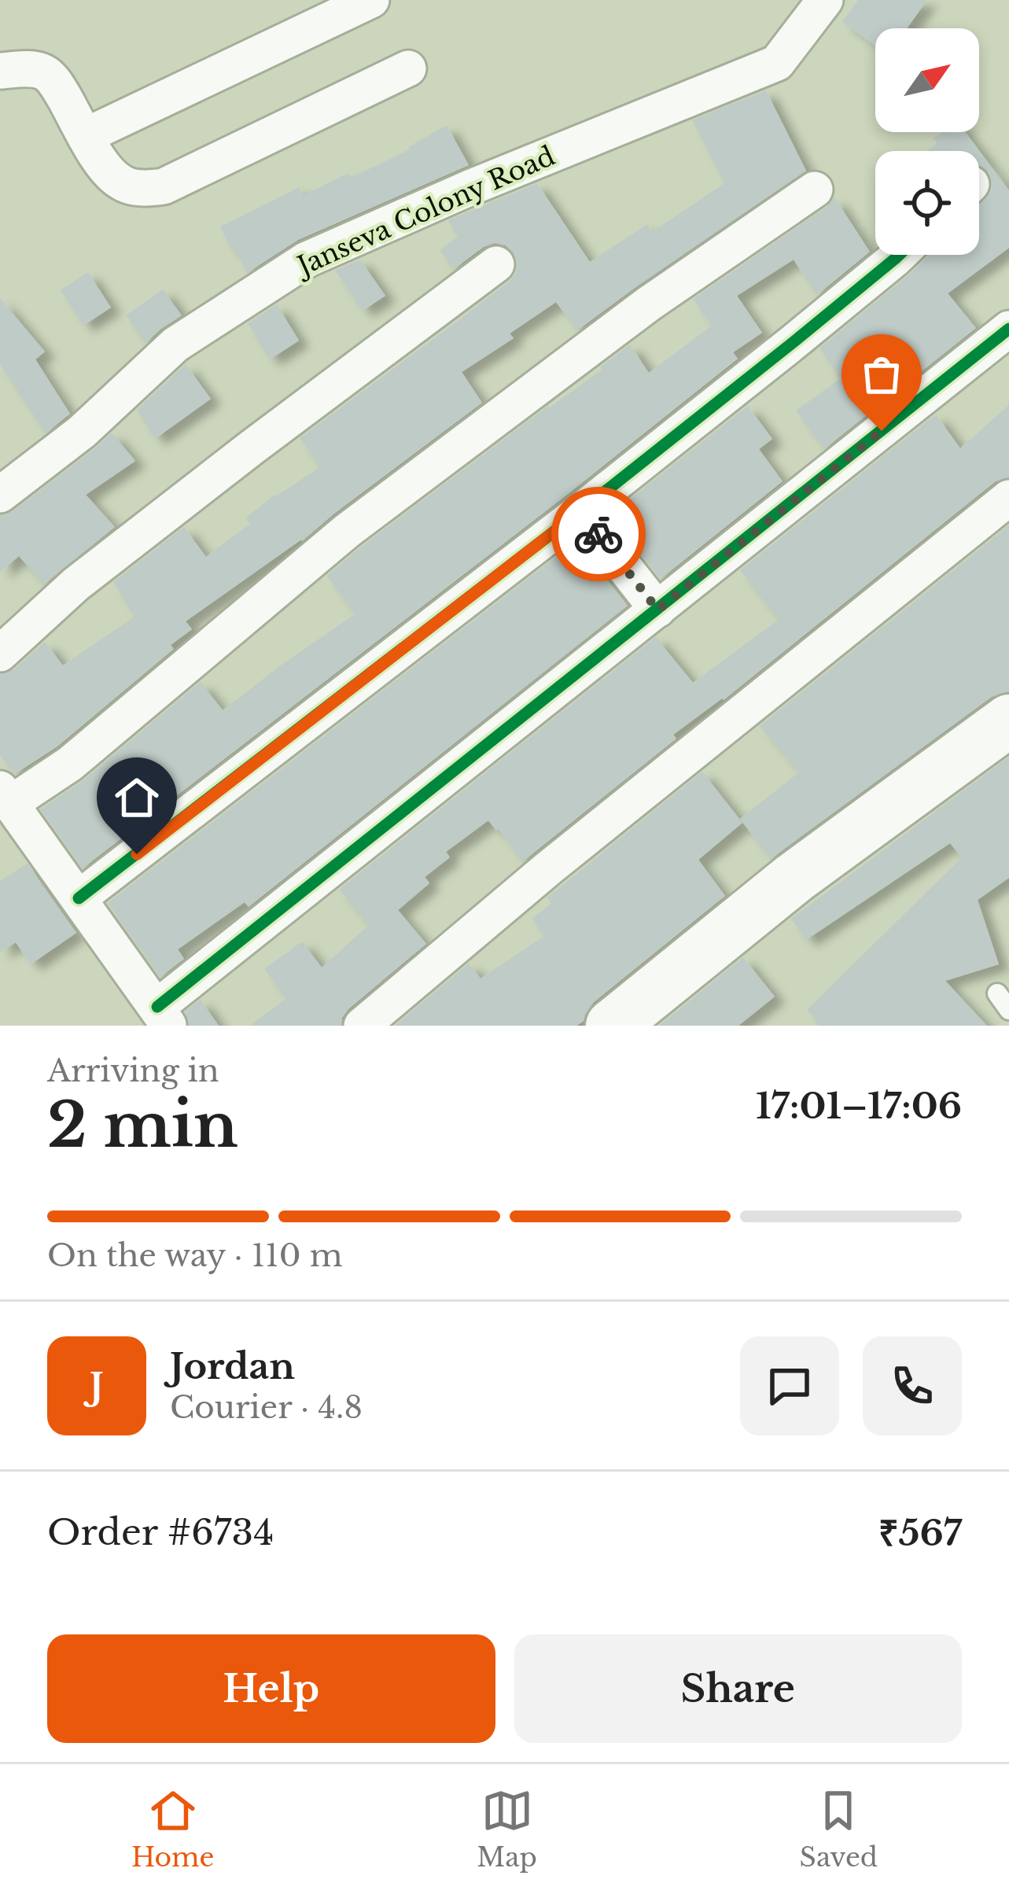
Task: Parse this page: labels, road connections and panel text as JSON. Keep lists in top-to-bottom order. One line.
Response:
{"streets":{"street":["Janseva Colony Road"]},"north":"top right","page":{"heading":["2 min","Arriving in","17:01–17:06"],"panel":["Jordan","Courier · 4.8","Order #6734","₹567"],"bar":"On the way · 110 m","round":"J","buttons":["Help","Share"],"tabs":["Home","Map","Saved"]}}
